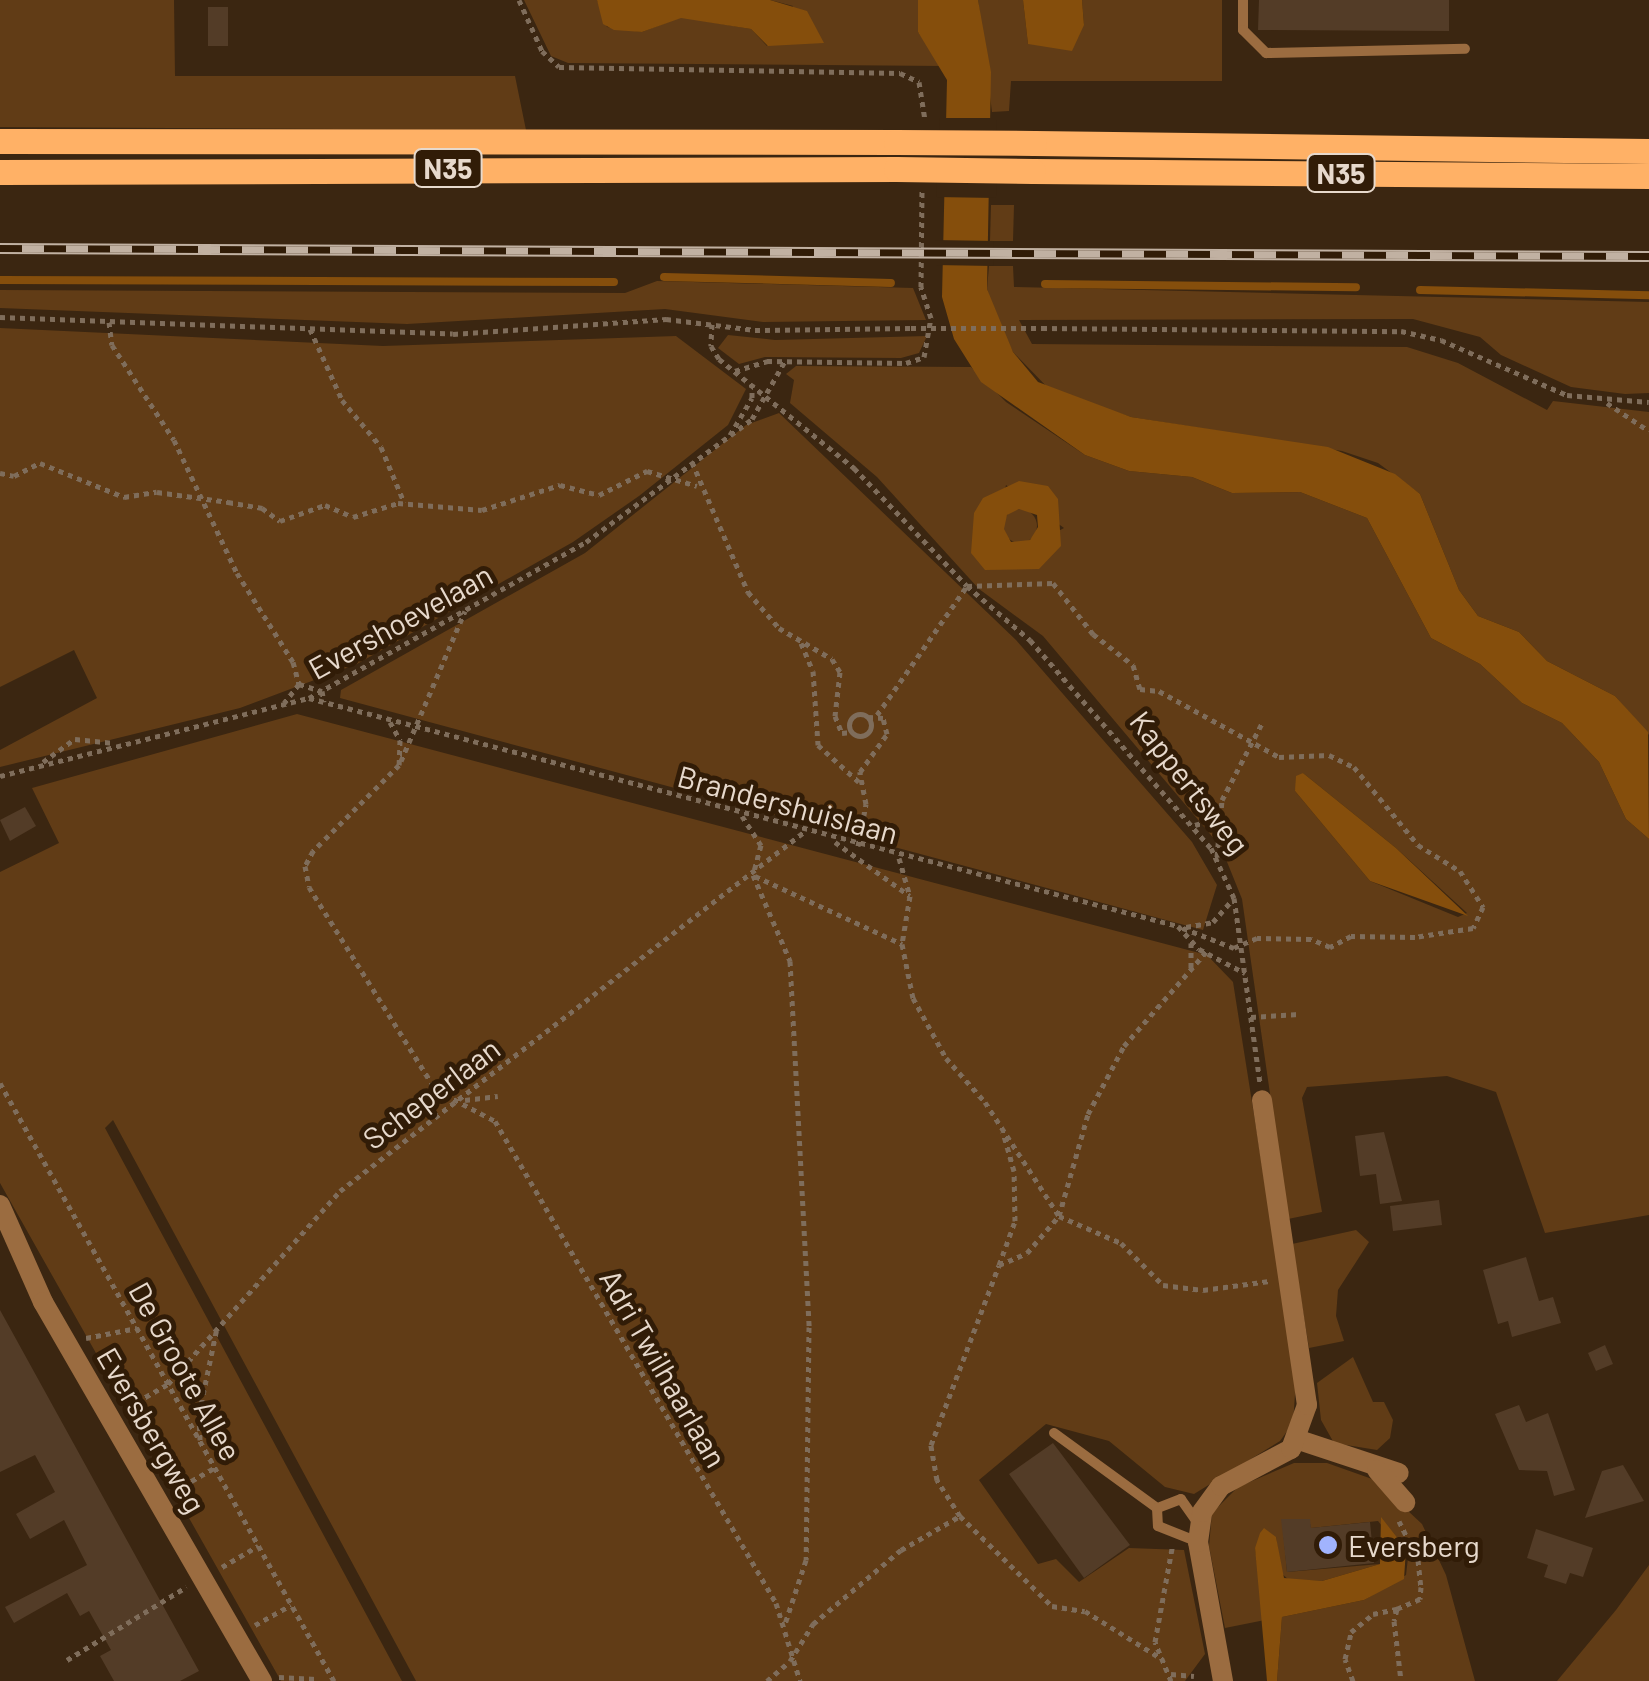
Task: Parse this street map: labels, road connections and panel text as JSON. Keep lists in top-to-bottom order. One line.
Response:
{"streets":{"main road":["N35"],"street":["Eversbergweg"],"path":["Evershoevelaan","Kappertsweg","Brandershuislaan","Scheperlaan","Adri Twilhaarlaan","De Groote Allee"]},"crossings":[["Evershoevelaan","Kappertsweg"],["Evershoevelaan","Brandershuislaan"],["Evershoevelaan","Adri Twilhaarlaan"],["Kappertsweg","Brandershuislaan"],["Brandershuislaan","Scheperlaan"],["Brandershuislaan","Adri Twilhaarlaan"],["Scheperlaan","Adri Twilhaarlaan"],["Scheperlaan","De Groote Allee"],["Scheperlaan","Eversbergweg"]],"places":["Eversberg"]}
